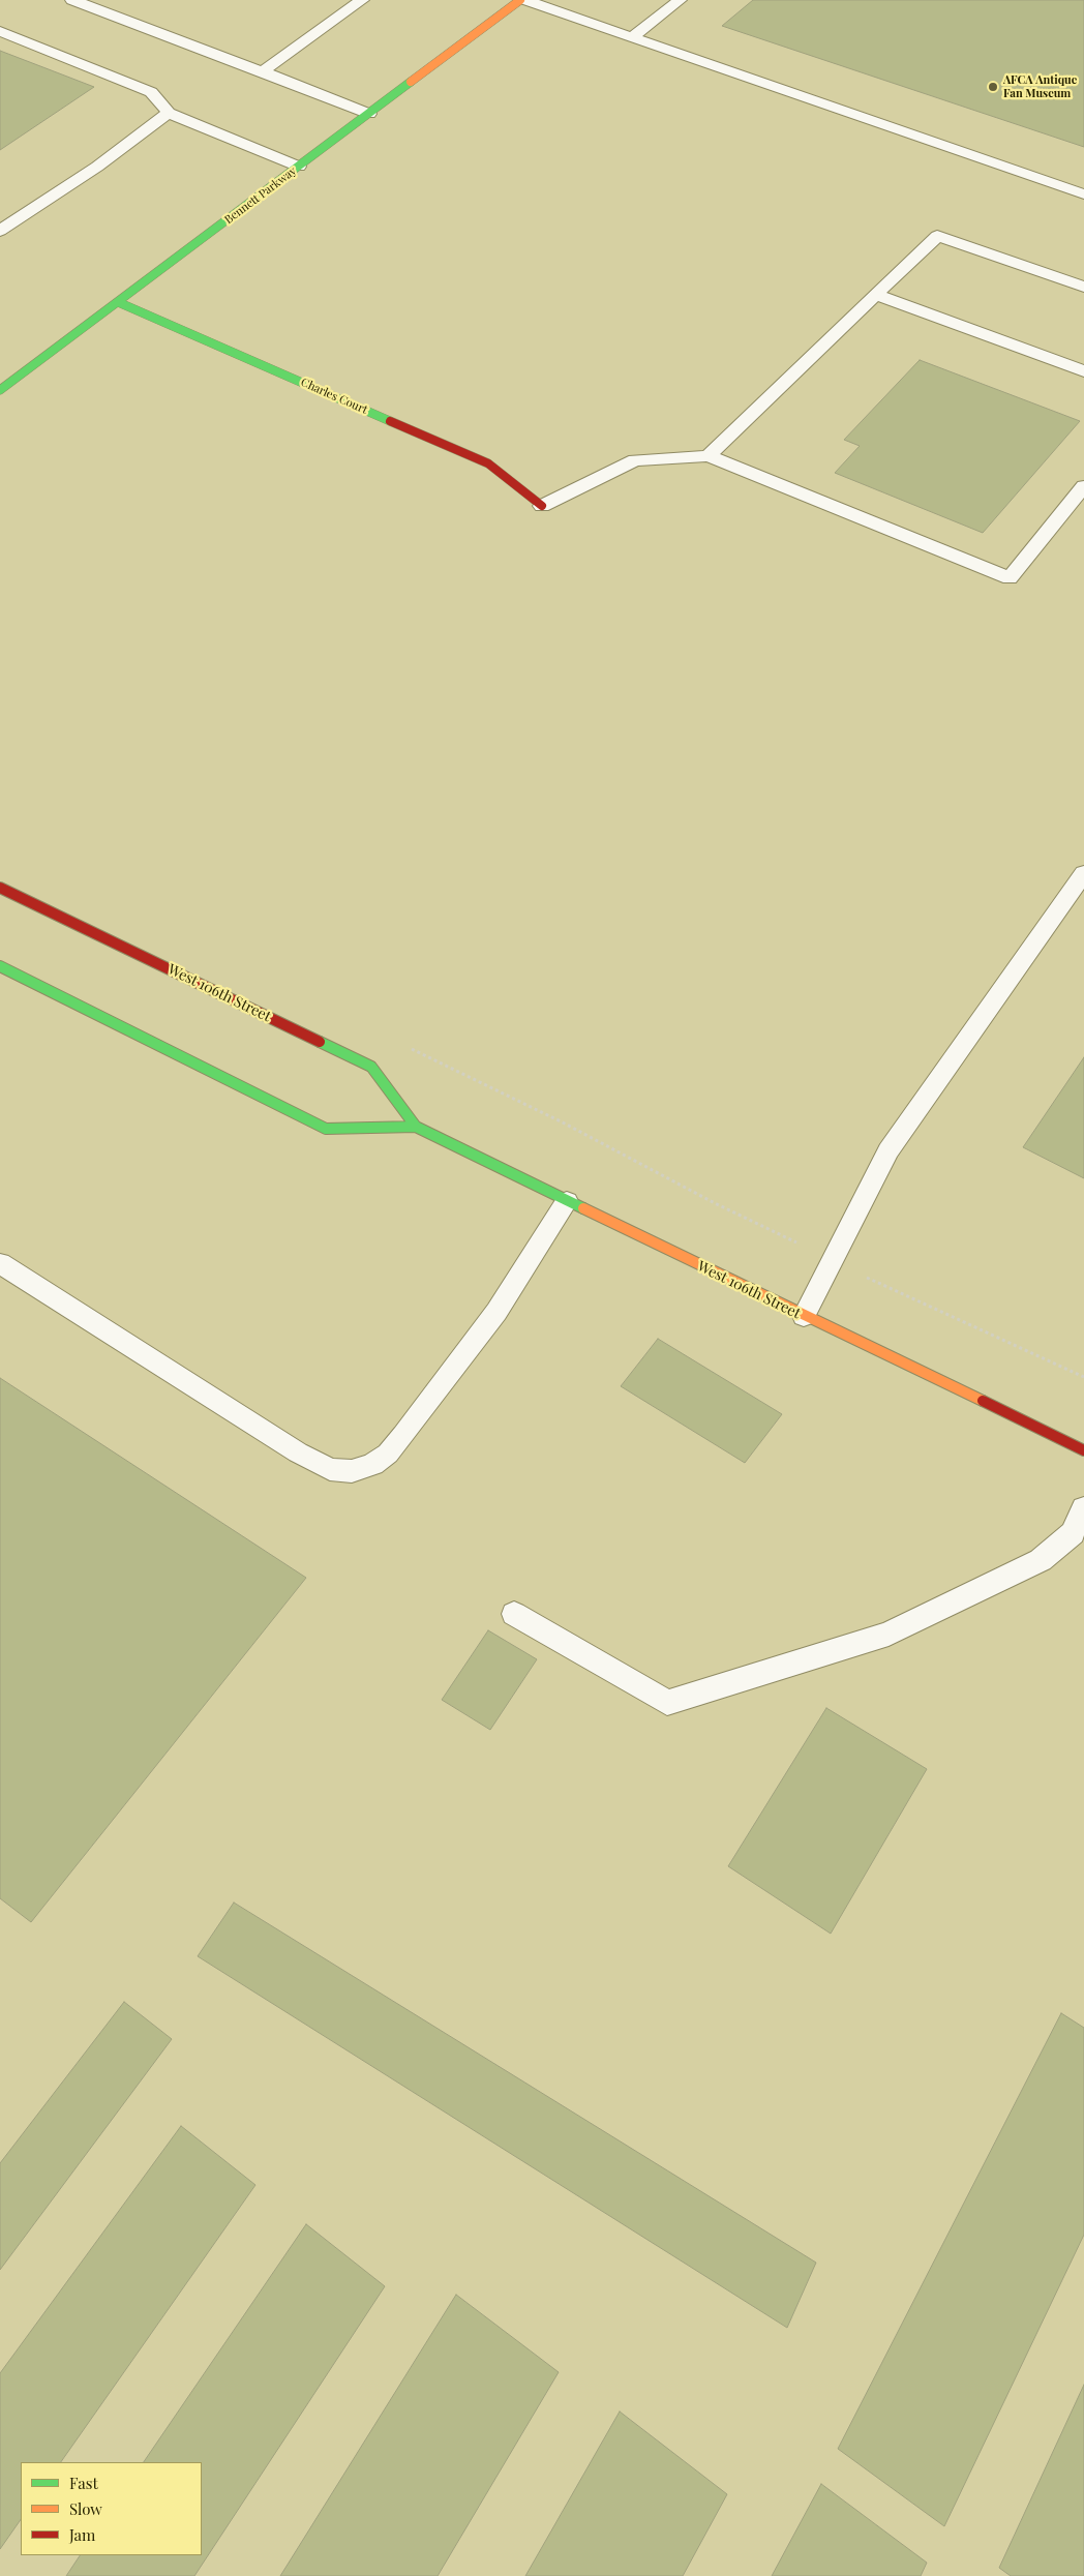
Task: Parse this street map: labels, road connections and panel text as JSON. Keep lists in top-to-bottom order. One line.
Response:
{"streets":{"street":["Bennett Parkway","Charles Court","West 106th Street"]},"crossings":[["Bennett Parkway","Charles Court"]],"places":["AFCA Antique Fan Museum"],"legend":["Fast","Slow","Jam"]}
